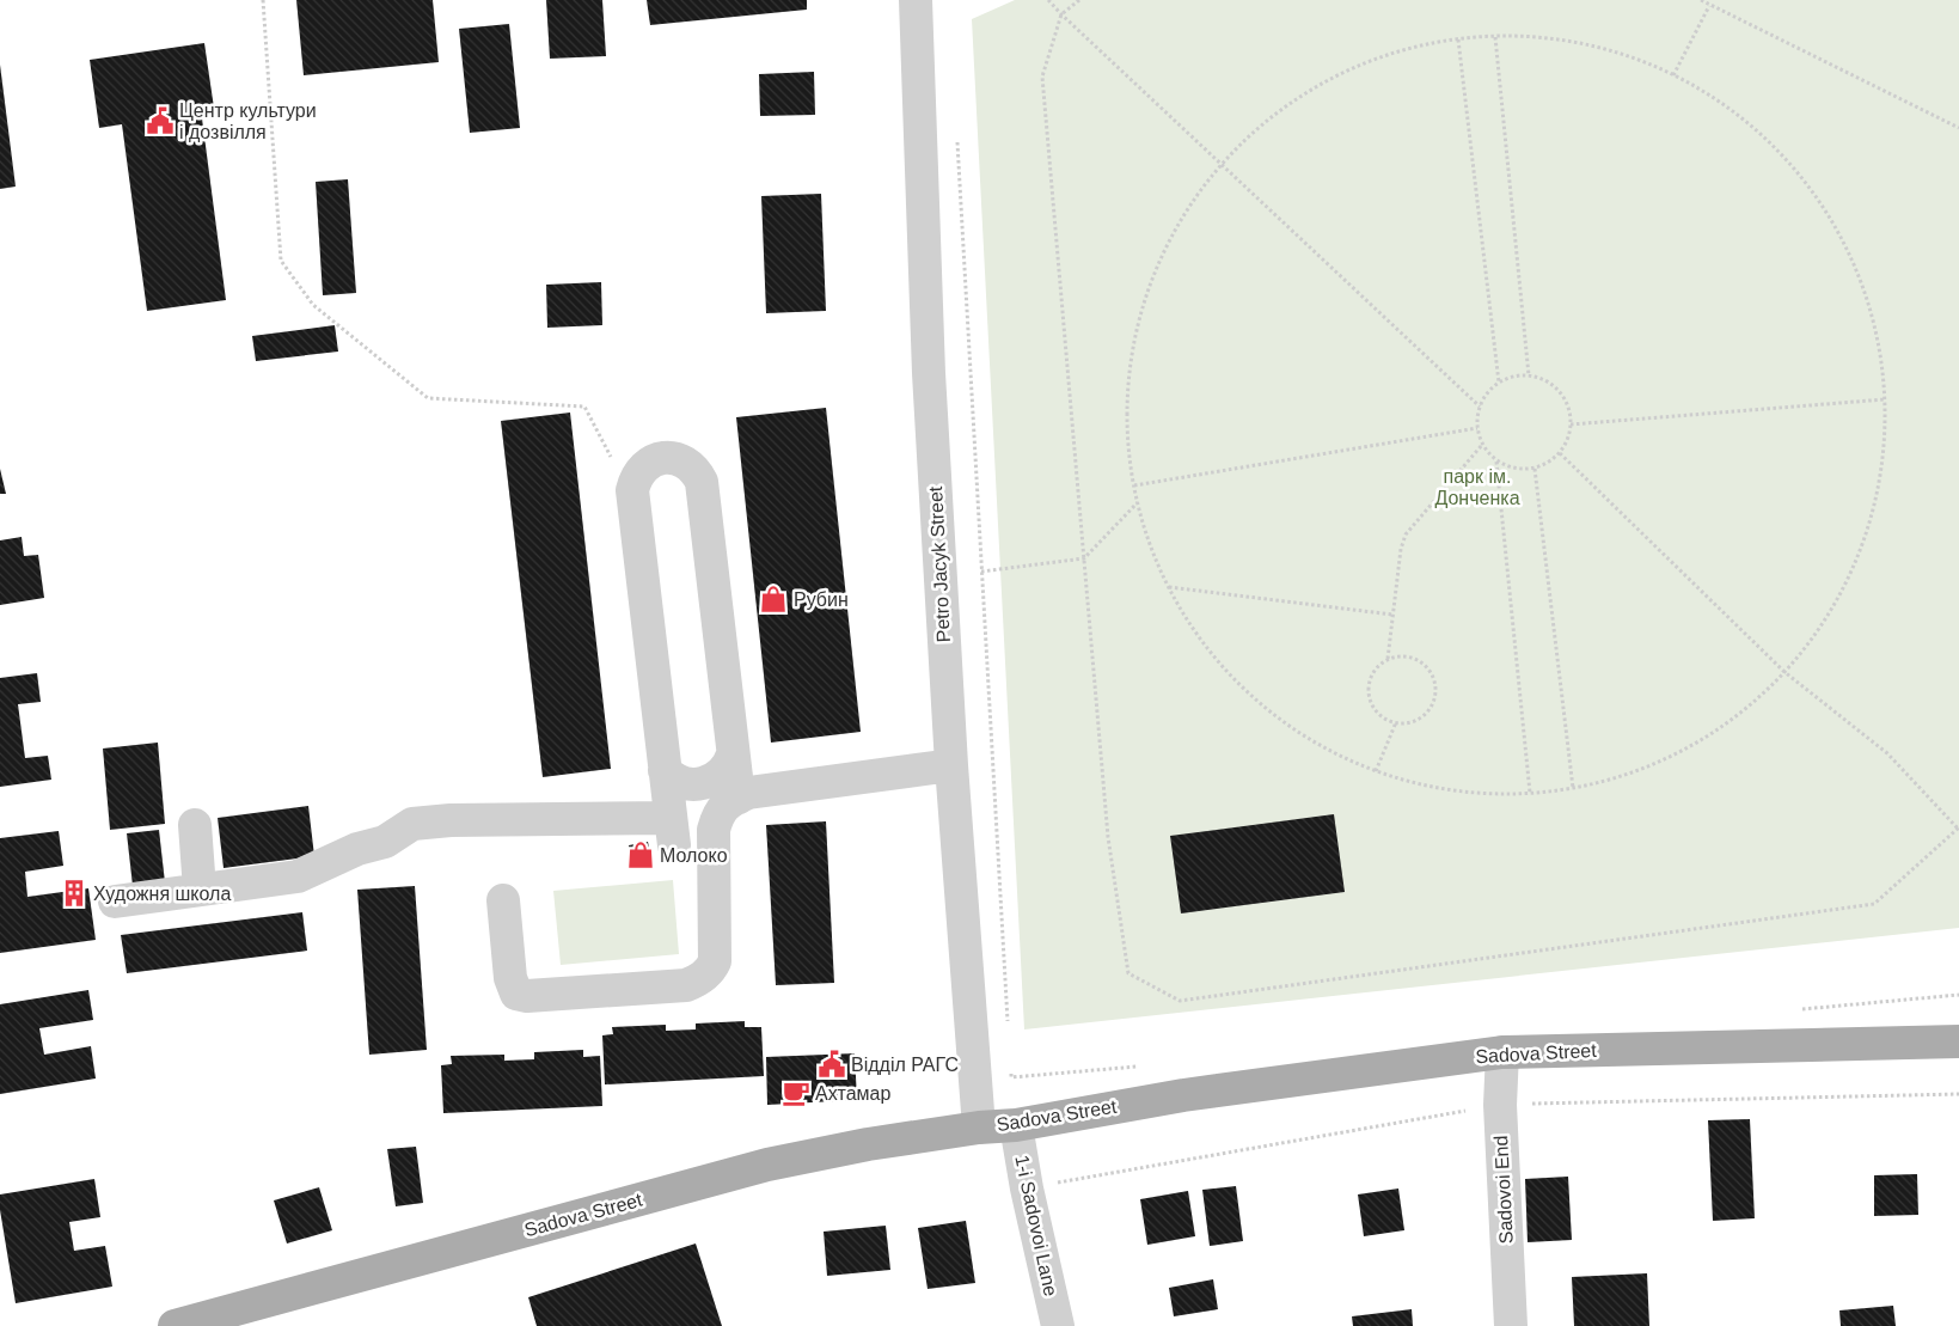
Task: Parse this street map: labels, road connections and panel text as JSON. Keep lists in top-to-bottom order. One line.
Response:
{"streets":{"main road":["Sadova Street"],"street":["Petro Jacyk Street","Sadovoi End","1-i Sadovoi Lane"]},"crossings":[["Petro Jacyk Street","Sadova Street"],["Sadova Street","Sadovoi End"],["Sadova Street","1-i Sadovoi Lane"]],"parks":["парк ім. Донченка"],"places":{"public building":["Центр культури і дозвілля","Відділ РАГС"],"shop":["Рубин","Молоко"],"building":["Художня школа"],"cafe":["Ахтамар"]}}
